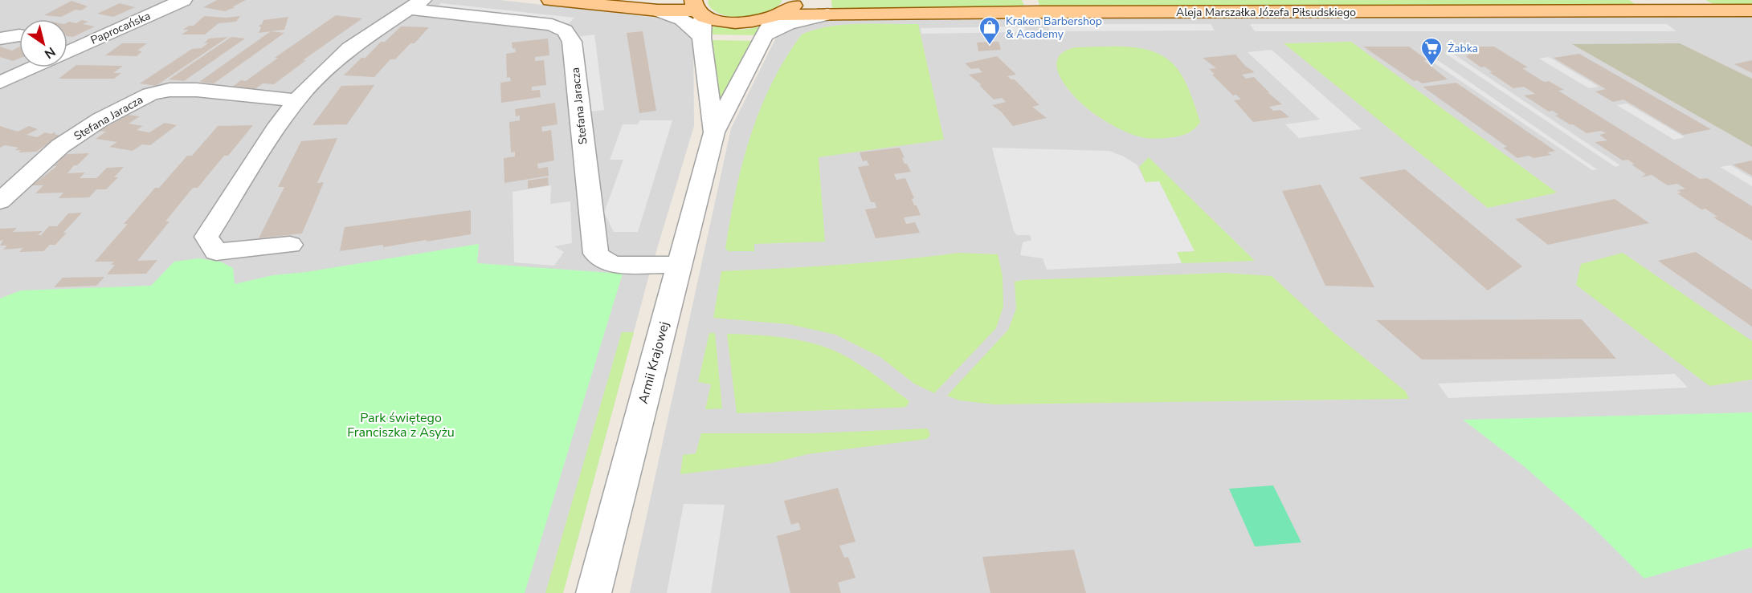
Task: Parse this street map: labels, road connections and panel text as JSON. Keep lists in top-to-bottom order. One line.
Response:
{"streets":{"main road":["Aleja Marszałka Józefa Piłsudskiego"],"street":["Paprocańska","Stefana Jaracza","Armii Krajowej"]},"crossings":[["Aleja Marszałka Józefa Piłsudskiego","Armii Krajowej"],["Stefana Jaracza","Armii Krajowej"]],"parks":["Park świętego Franciszka z Asyżu"],"places":{"shop":["Kraken Barbershop & Academy"],"supermarket":["Żabka"]},"north":"bottom right"}
